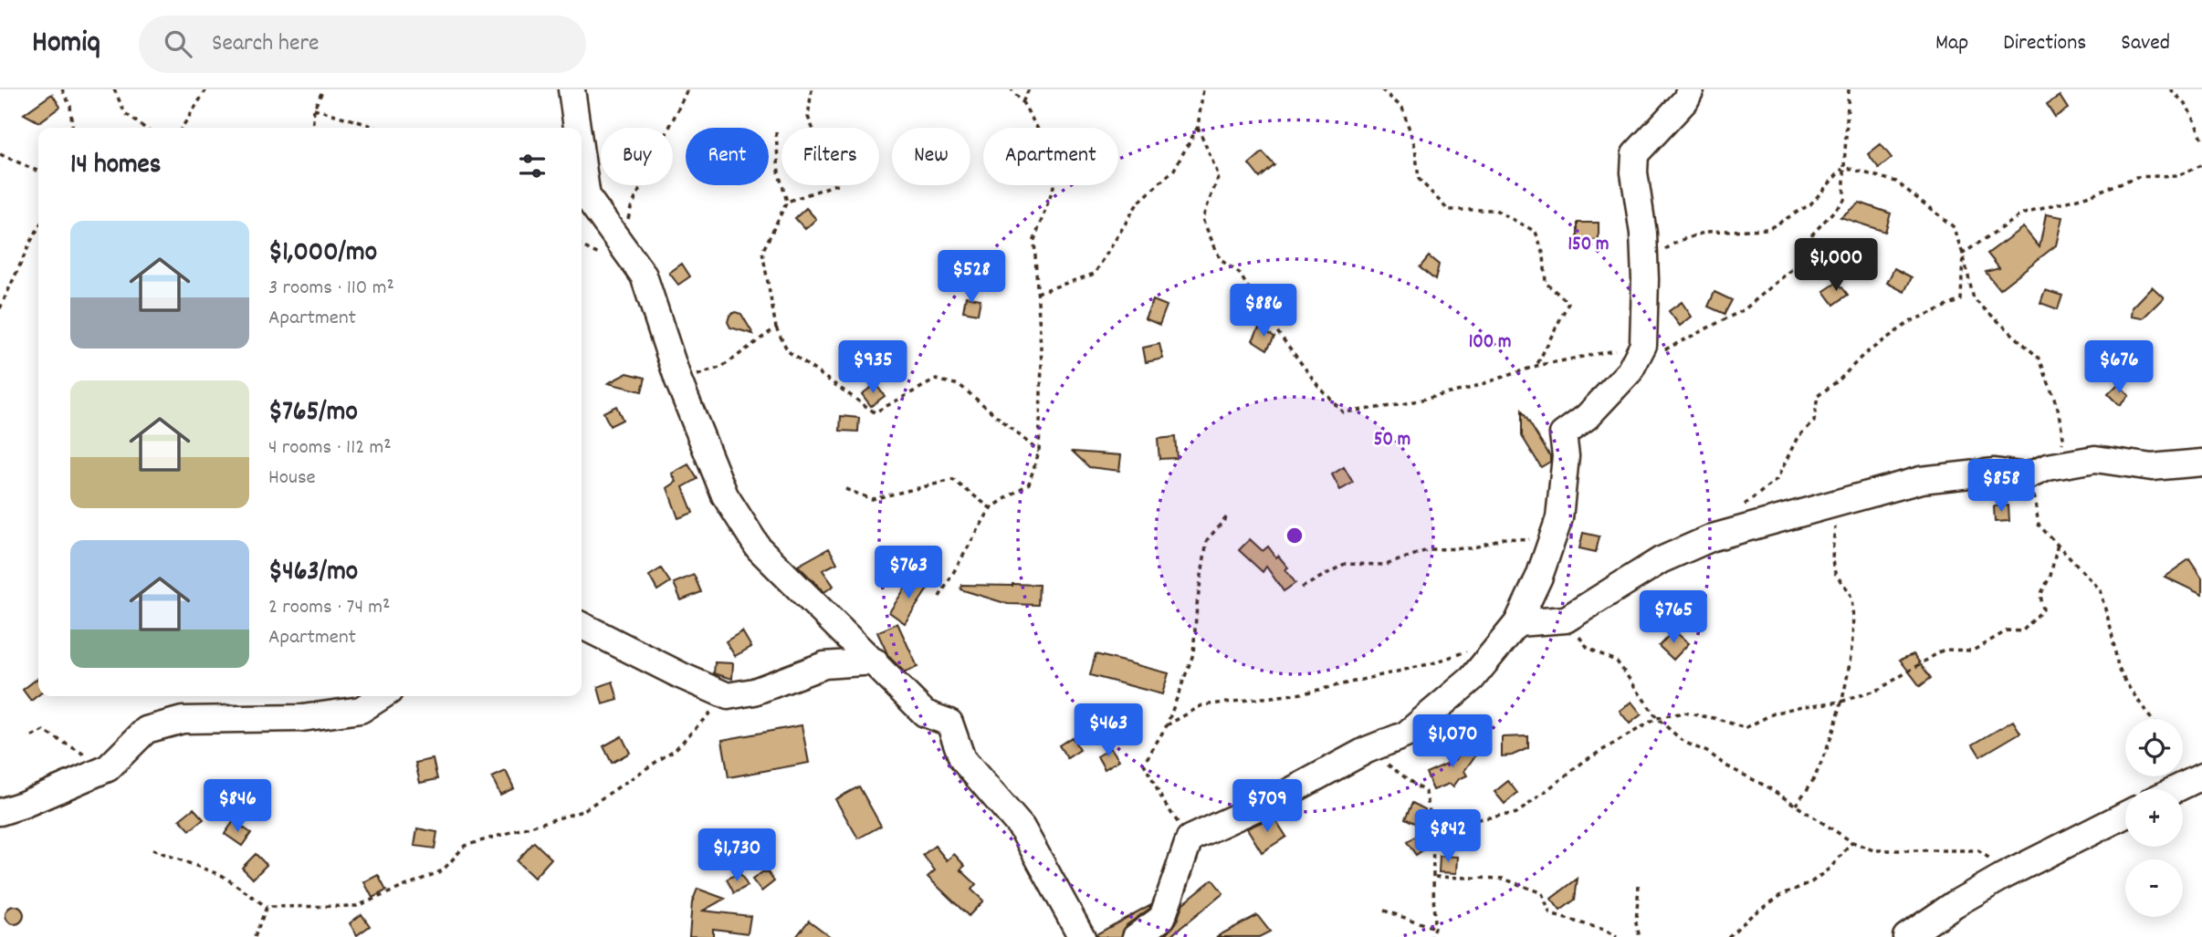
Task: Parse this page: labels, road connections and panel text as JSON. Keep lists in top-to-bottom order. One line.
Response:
{"page":{"header":"Homiq","search":"Search here","nav":["Map","Directions","Saved"],"chip":["Buy","Rent","Filters","New","Apartment"],"heading":"14 homes","list":[{"name":"$1,000/mo","note":"3 rooms · 110 m² · Apartment"},{"name":"$765/mo","note":"4 rooms · 112 m² · House"},{"name":"$463/mo","note":"2 rooms · 74 m² · Apartment"}],"price":["$1,000","$528","$886","$935","$676","$858","$763","$765","$463","$1,070","$846","$709","$842","$1,730"],"map_buttons":["+","−"]},"rings":["150 m","100 m","50 m"]}
